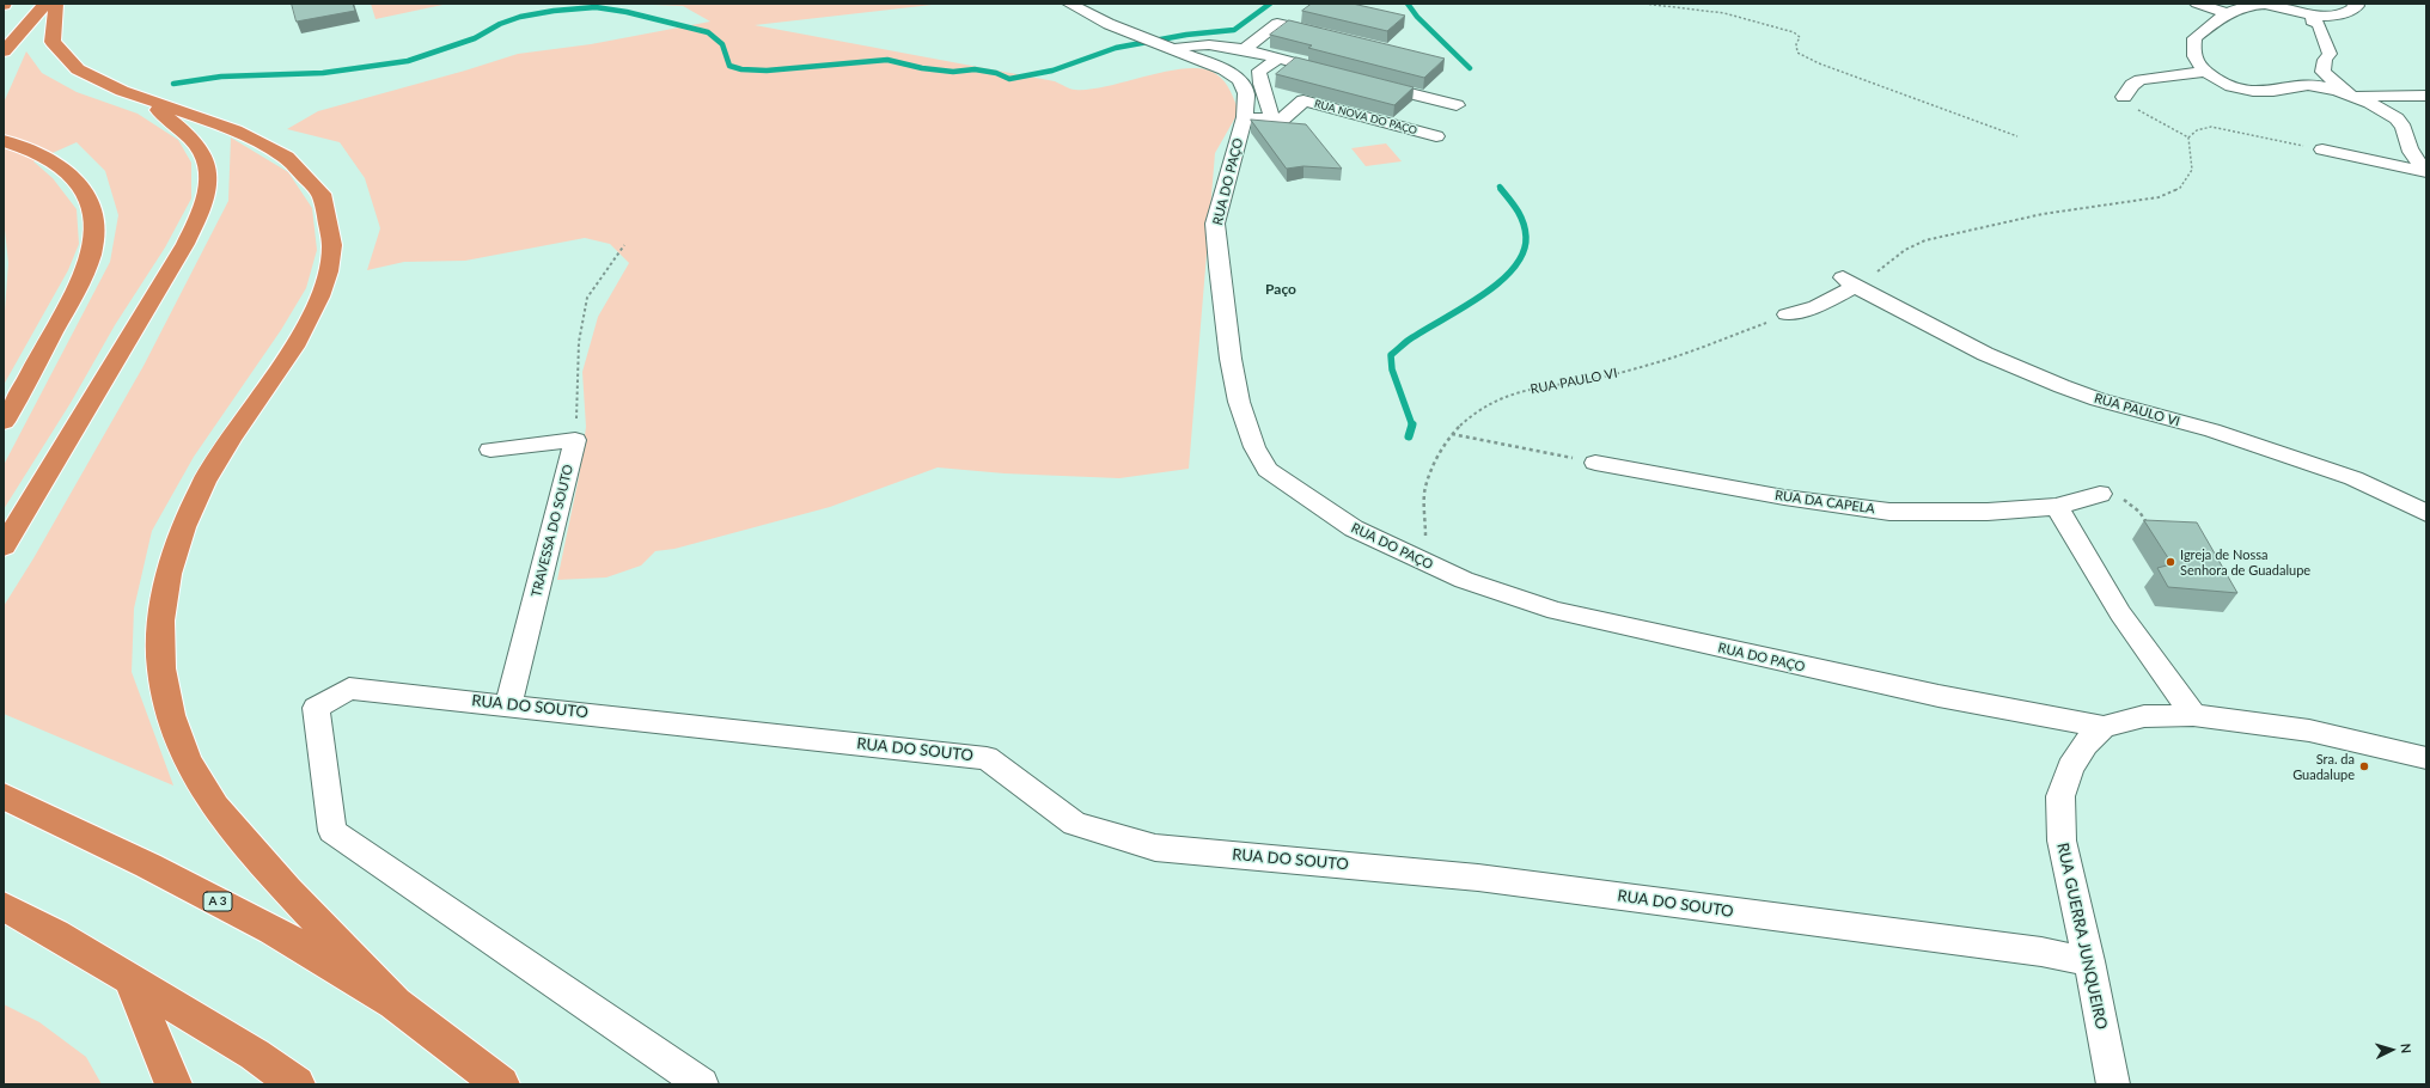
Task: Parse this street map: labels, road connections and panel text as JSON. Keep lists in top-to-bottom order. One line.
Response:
{"streets":{"highway":["A 3"],"street":["RUA NOVA DO PAÇO","RUA DO PAÇO","RUA PAULO VI","RUA DA CAPELA","TRAVESSA DO SOUTO","RUA DO SOUTO","RUA GUERRA JUNQUEIRO"]},"crossings":[["RUA NOVA DO PAÇO","RUA DO PAÇO"],["RUA DO PAÇO","RUA PAULO VI"],["RUA DO PAÇO","RUA GUERRA JUNQUEIRO"],["TRAVESSA DO SOUTO","RUA DO SOUTO"],["RUA DO SOUTO","RUA GUERRA JUNQUEIRO"]],"districts":["Paço"],"places":["Igreja de Nossa Senhora de Guadalupe","Sra. da Guadalupe"],"north":"right"}
